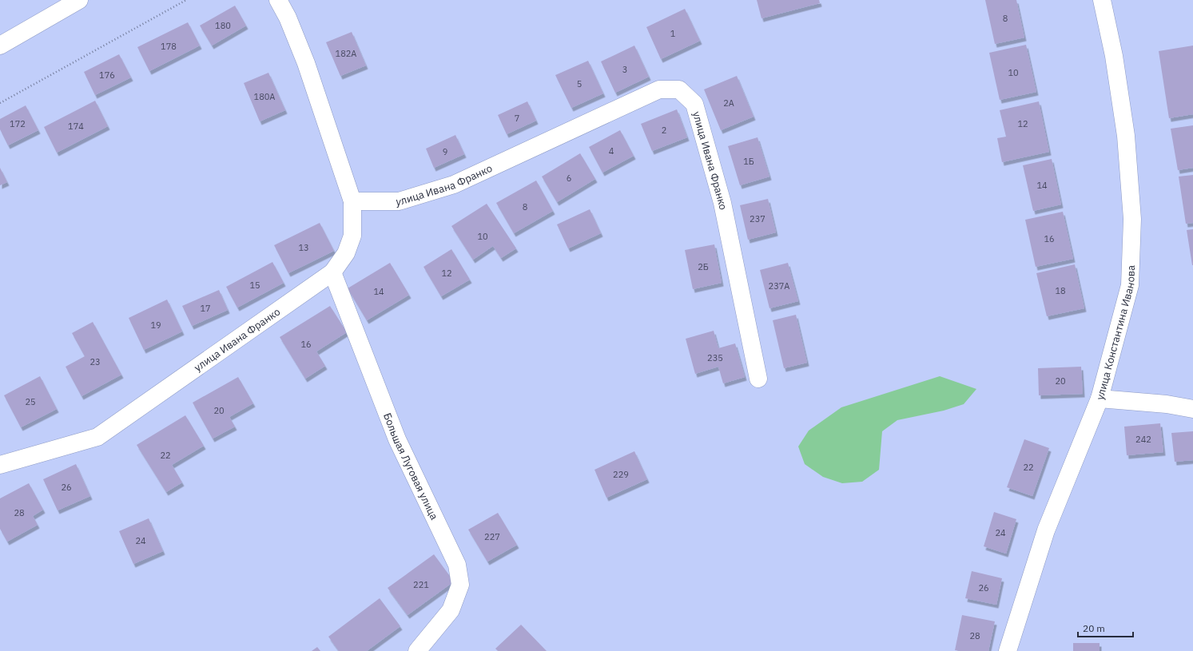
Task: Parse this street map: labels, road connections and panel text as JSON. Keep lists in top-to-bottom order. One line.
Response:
{"streets":{"street":["улица Ивана Франко","улица Константина Иванова","Большая Луговая улица"]},"crossings":[["улица Ивана Франко","Большая Луговая улица"]],"house_numbers":["8","180","1","178","182А","3","10","176","5","180А","2А","7","172","12","174","2","4","9","1Б","6","14","8","237","10","16","13","2Б","12","15","237А","18","14","17","19","16","235","23","20","25","20","242","22","22","229","26","28","24","227","24","221","26","28"],"scale_bar":"20 m"}
